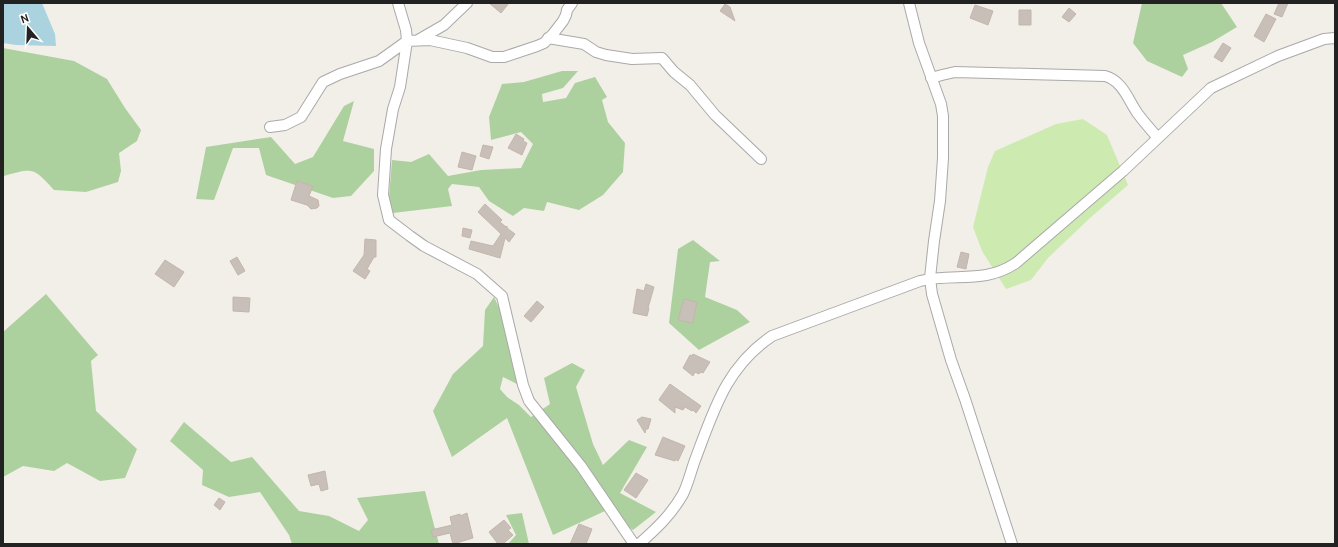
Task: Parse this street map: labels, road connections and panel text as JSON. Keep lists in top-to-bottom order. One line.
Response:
{"north":"top"}
